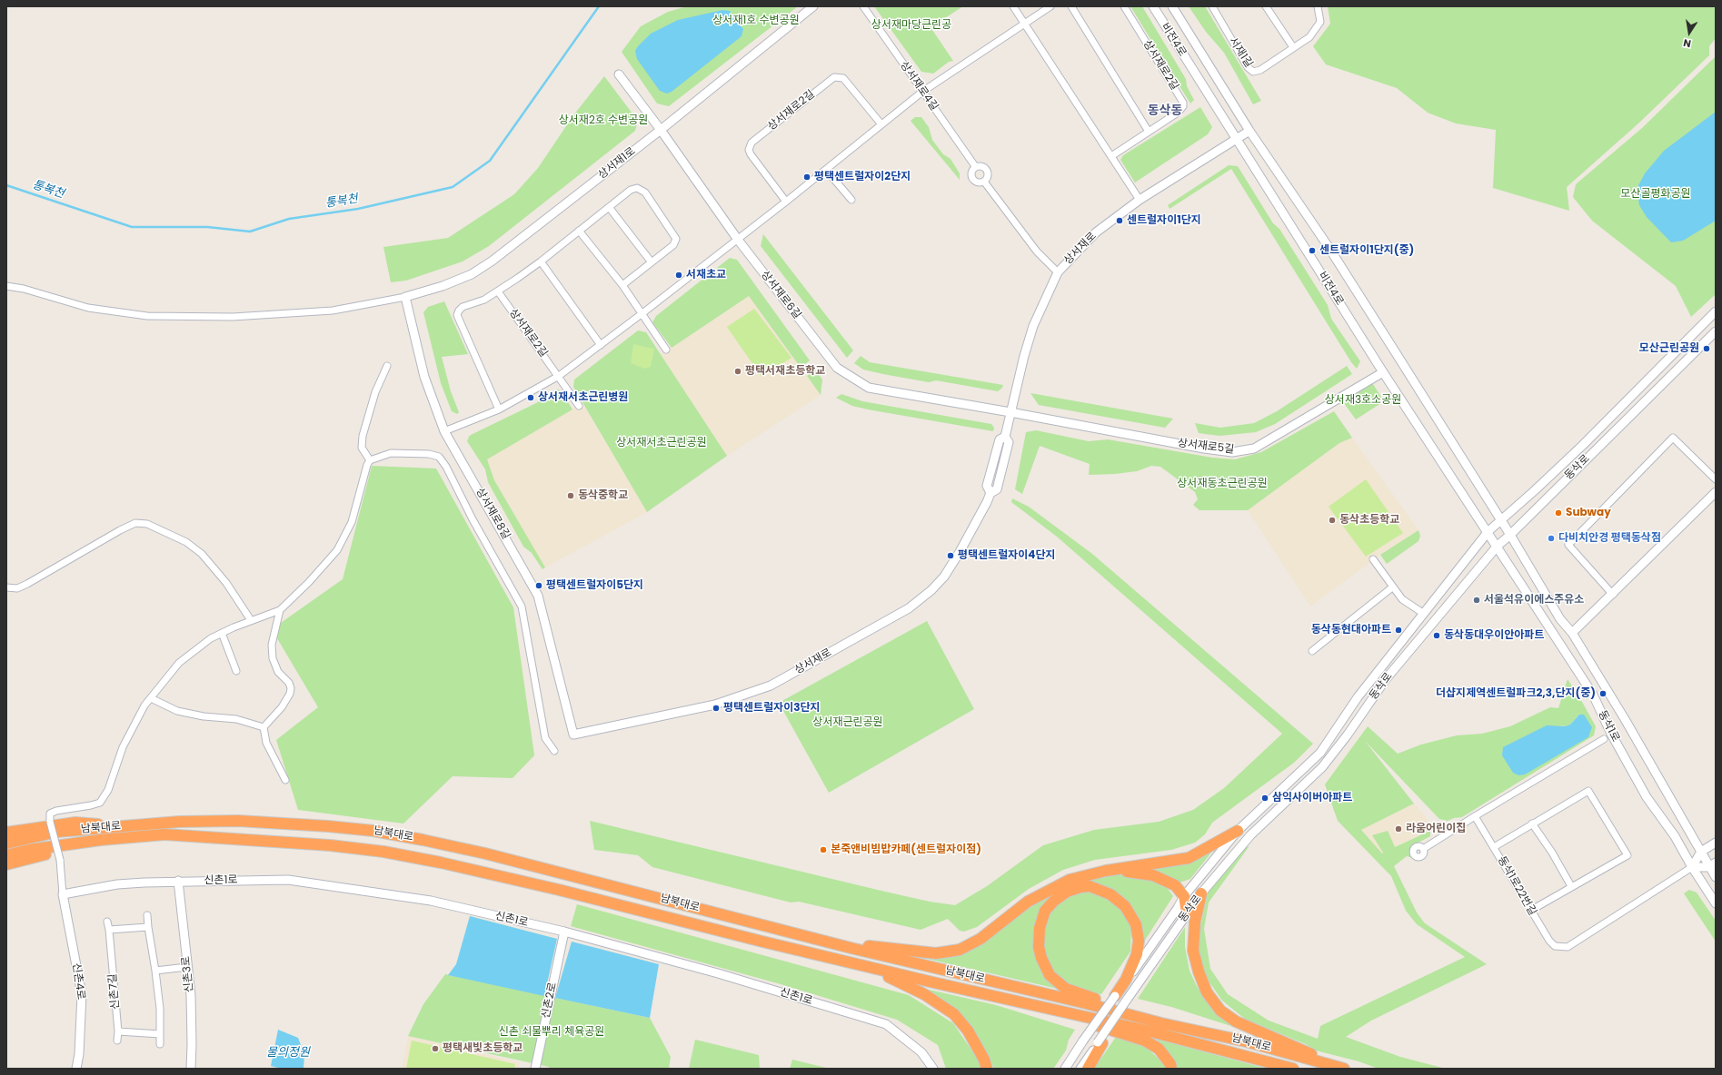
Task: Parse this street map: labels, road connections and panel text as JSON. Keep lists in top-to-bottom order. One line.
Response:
{"streets":{"highway":["남북대로"],"street":["비전4로","서재1길","상서재로2길","상서재로4길","상서재1로","상서재로","상서재로6길","상서재로5길","동삭로","상서재로8길","동삭1로","신촌1로","동삭1로22번길","신촌3로","신촌4로","신촌7길","신촌2로"]},"crossings":[["비전4로","상서재로"],["비전4로","상서재로5길"],["비전4로","동삭로"],["비전4로","동삭1로"],["상서재1로","상서재로6길"],["상서재1로","상서재로8길"],["상서재로","상서재로6길"],["상서재로","상서재로5길"],["상서재로","상서재로8길"],["상서재로6길","상서재로5길"],["동삭로","동삭1로"],["동삭1로","동삭1로22번길"],["신촌1로","신촌3로"],["신촌1로","신촌4로"],["신촌1로","신촌2로"]],"districts":["동삭동"],"water":["통복천","물의정원"],"parks":["상서재1호 수변공원","상서재마당근린공","상서재2호 수변공원","모산골평화공원","상서재3호소공원","상서재서초근린공원","상서재동초근린공원","상서재근린공원","신촌 쇠물뿌리 체육공원"],"places":["평택센트럴자이2단지","센트럴자이1단지","센트럴자이1단지(중)","서재초교","모산근린공원","평택서재초등학교","상서재서초근린병원","동삭중학교","Subway","동삭초등학교","다비치안경 평택동삭점","평택센트럴자이4단지","평택센트럴자이5단지","서울석유이에스주유소","동삭동현대아파트","동삭동대우이안아파트","더샵지제역센트럴파크2,3,단지(중)","평택센트럴자이3단지","삼익사이버아파트","라움어린이집","본죽앤비빔밥카페(센트럴자이점)","평택새빛초등학교"],"north":"bottom"}
